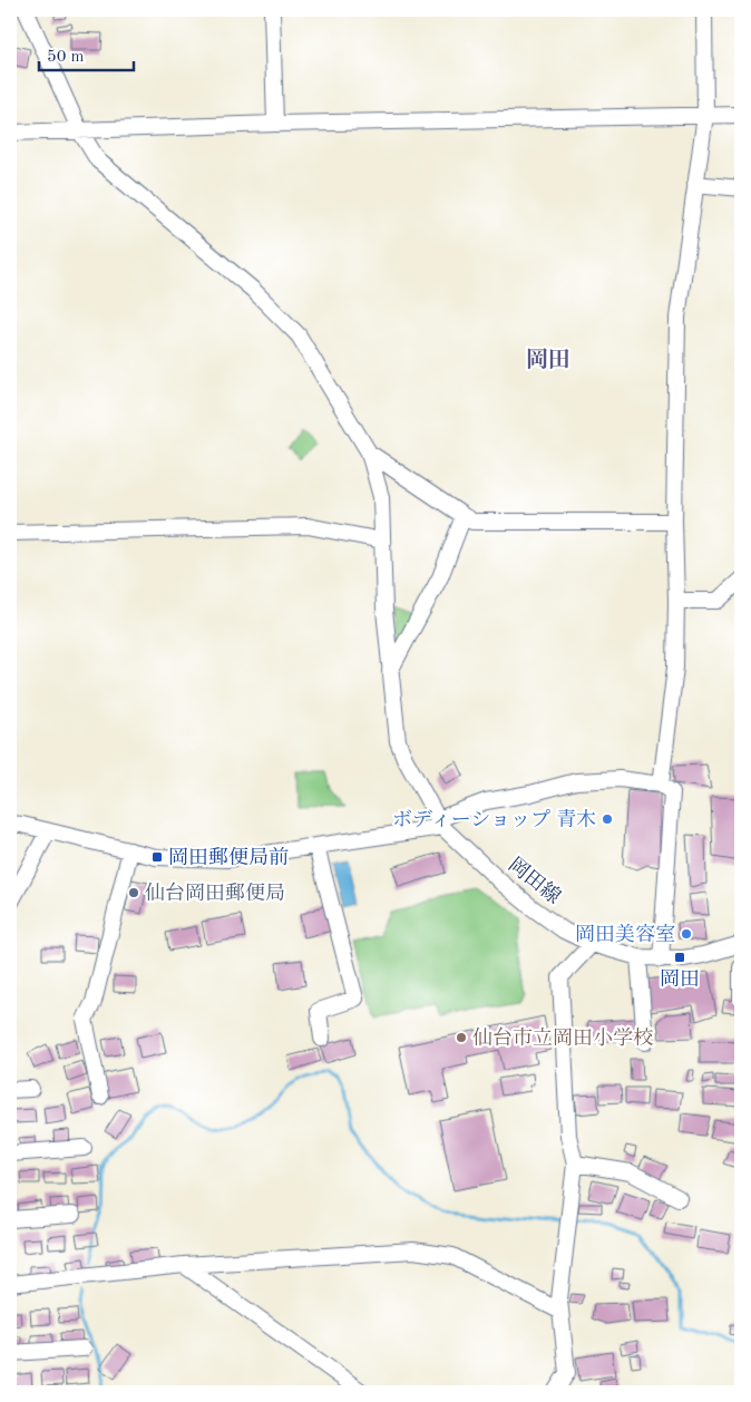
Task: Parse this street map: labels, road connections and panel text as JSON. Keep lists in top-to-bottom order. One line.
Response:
{"streets":{"street":["岡田線"]},"districts":["岡田"],"places":{"other":["ボディーショップ 青木","仙台岡田郵便局","岡田美容室","仙台市立岡田小学校"],"transit":["岡田郵便局前","岡田"]},"scale_bar":"50 m"}
